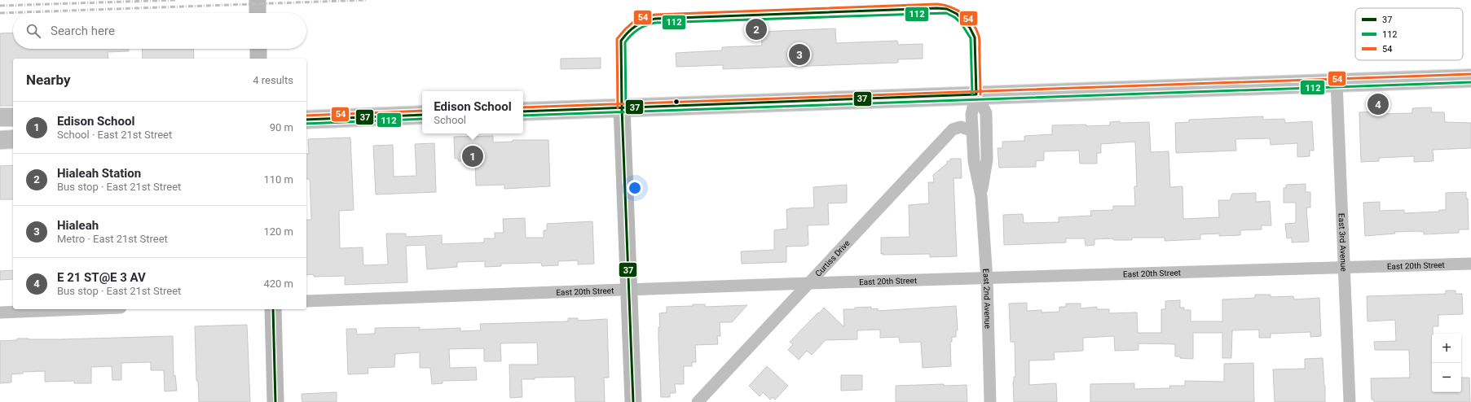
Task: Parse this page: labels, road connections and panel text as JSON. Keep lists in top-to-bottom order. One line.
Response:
{"streets":{"street":["East 3rd Avenue","Curtiss Drive","East 20th Street","East 2nd Avenue"]},"crossings":[["East 3rd Avenue","East 20th Street"],["Curtiss Drive","East 20th Street"],["Curtiss Drive","East 2nd Avenue"],["East 20th Street","East 2nd Avenue"]],"lines":["transit line 54","transit line 37","transit line 112"],"legend":["37","112","54"],"page":{"search":"Search here","pins":["2","3","4","1"],"heading":["Nearby","4 results"],"popup":["Edison School","School"],"list":[{"mark":"1","name":"Edison School","note":"School · East 21st Street","value":"90 m"},{"mark":"2","name":"Hialeah Station","note":"Bus stop · East 21st Street","value":"110 m"},{"mark":"3","name":"Hialeah","note":"Metro · East 21st Street","value":"120 m"},{"mark":"4","name":"E 21 ST@E 3 AV","note":"Bus stop · East 21st Street","value":"420 m"}],"map_buttons":["+","−"]}}
